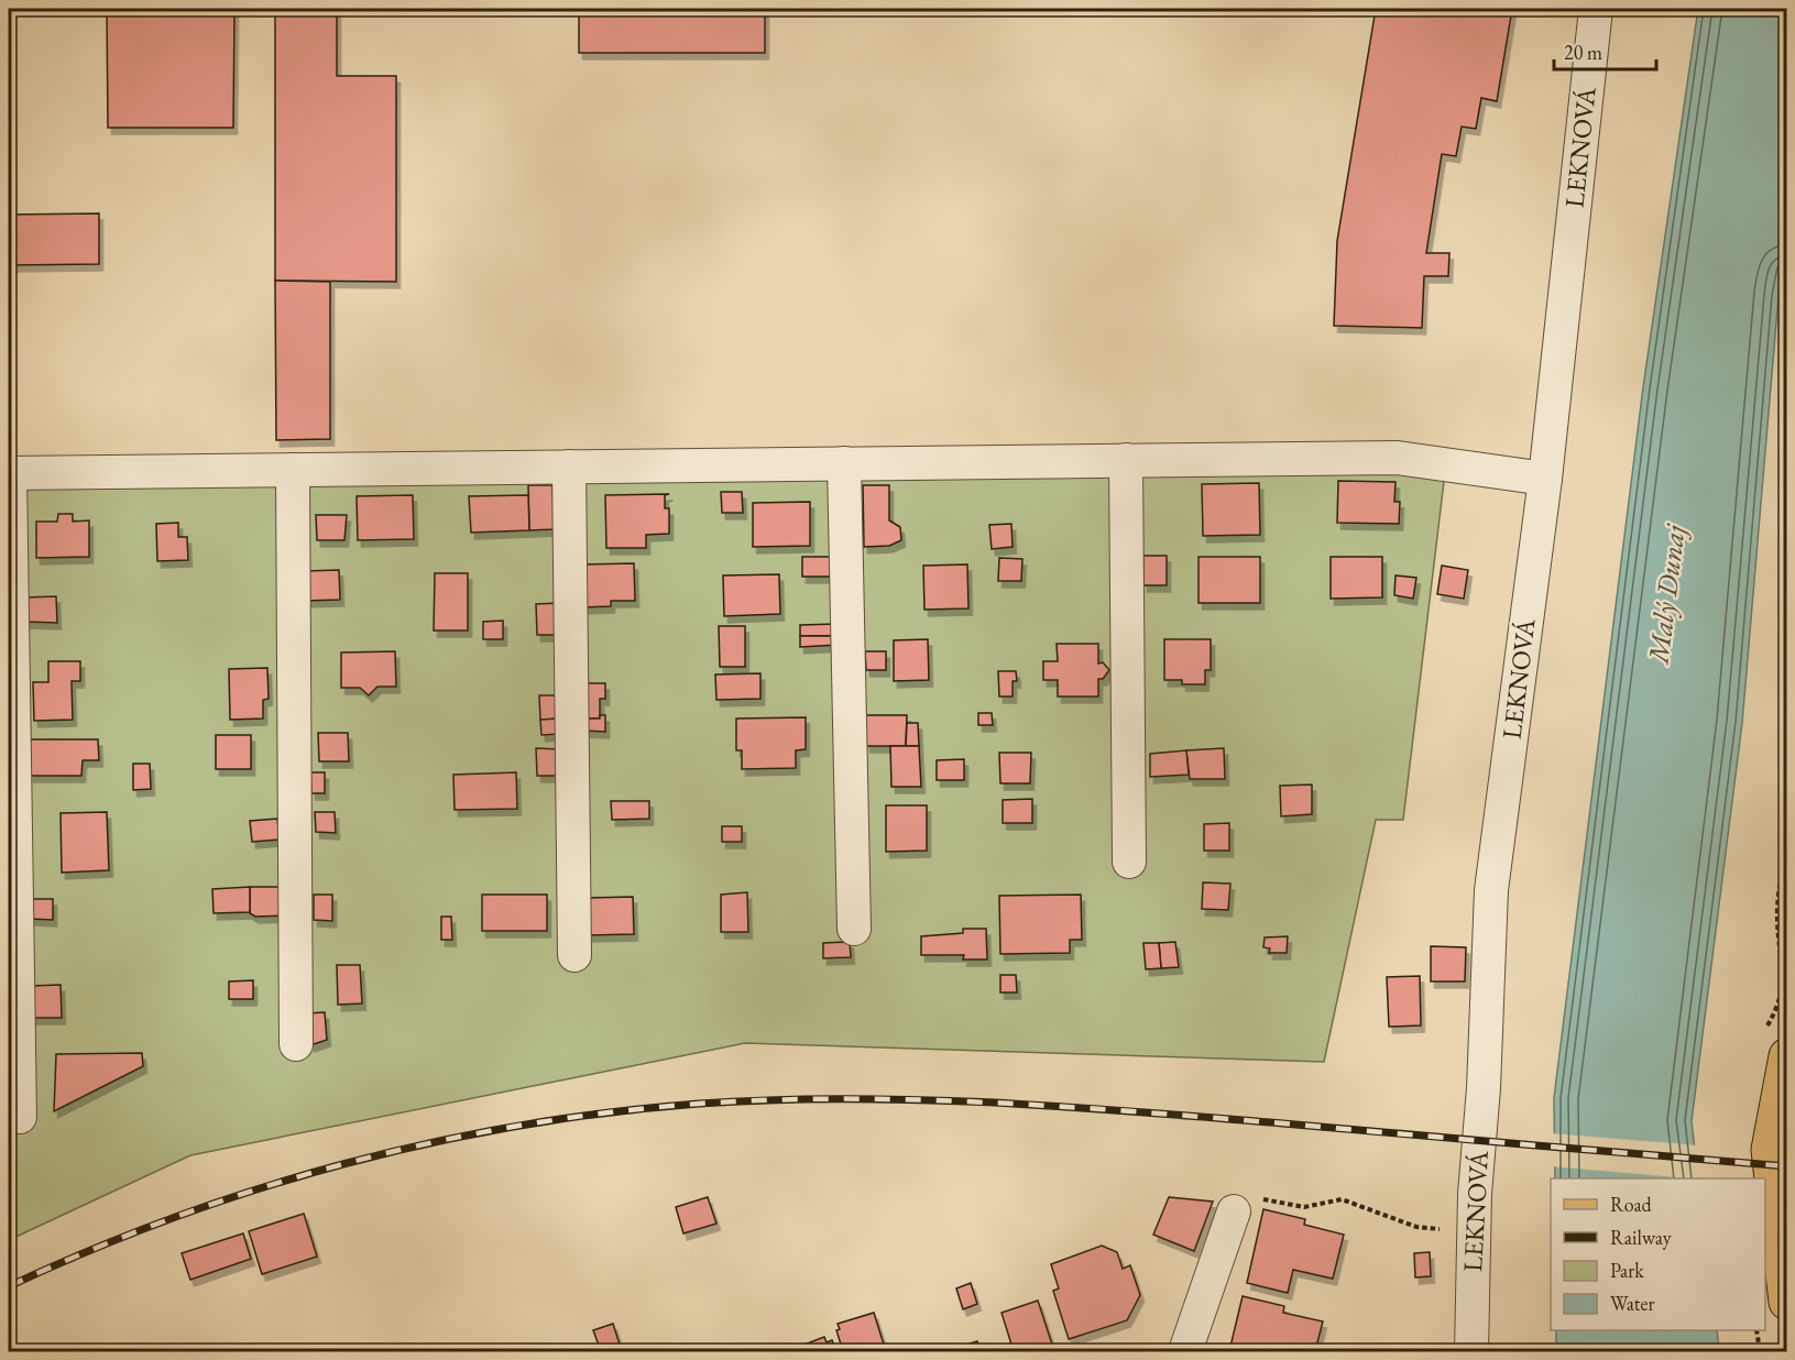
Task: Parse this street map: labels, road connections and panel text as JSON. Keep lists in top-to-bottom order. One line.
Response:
{"streets":{"street":["LEKNOVÁ"]},"water":["Malý Dunaj"],"legend":["Road","Railway","Park","Water"],"scale_bar":"20 m"}
